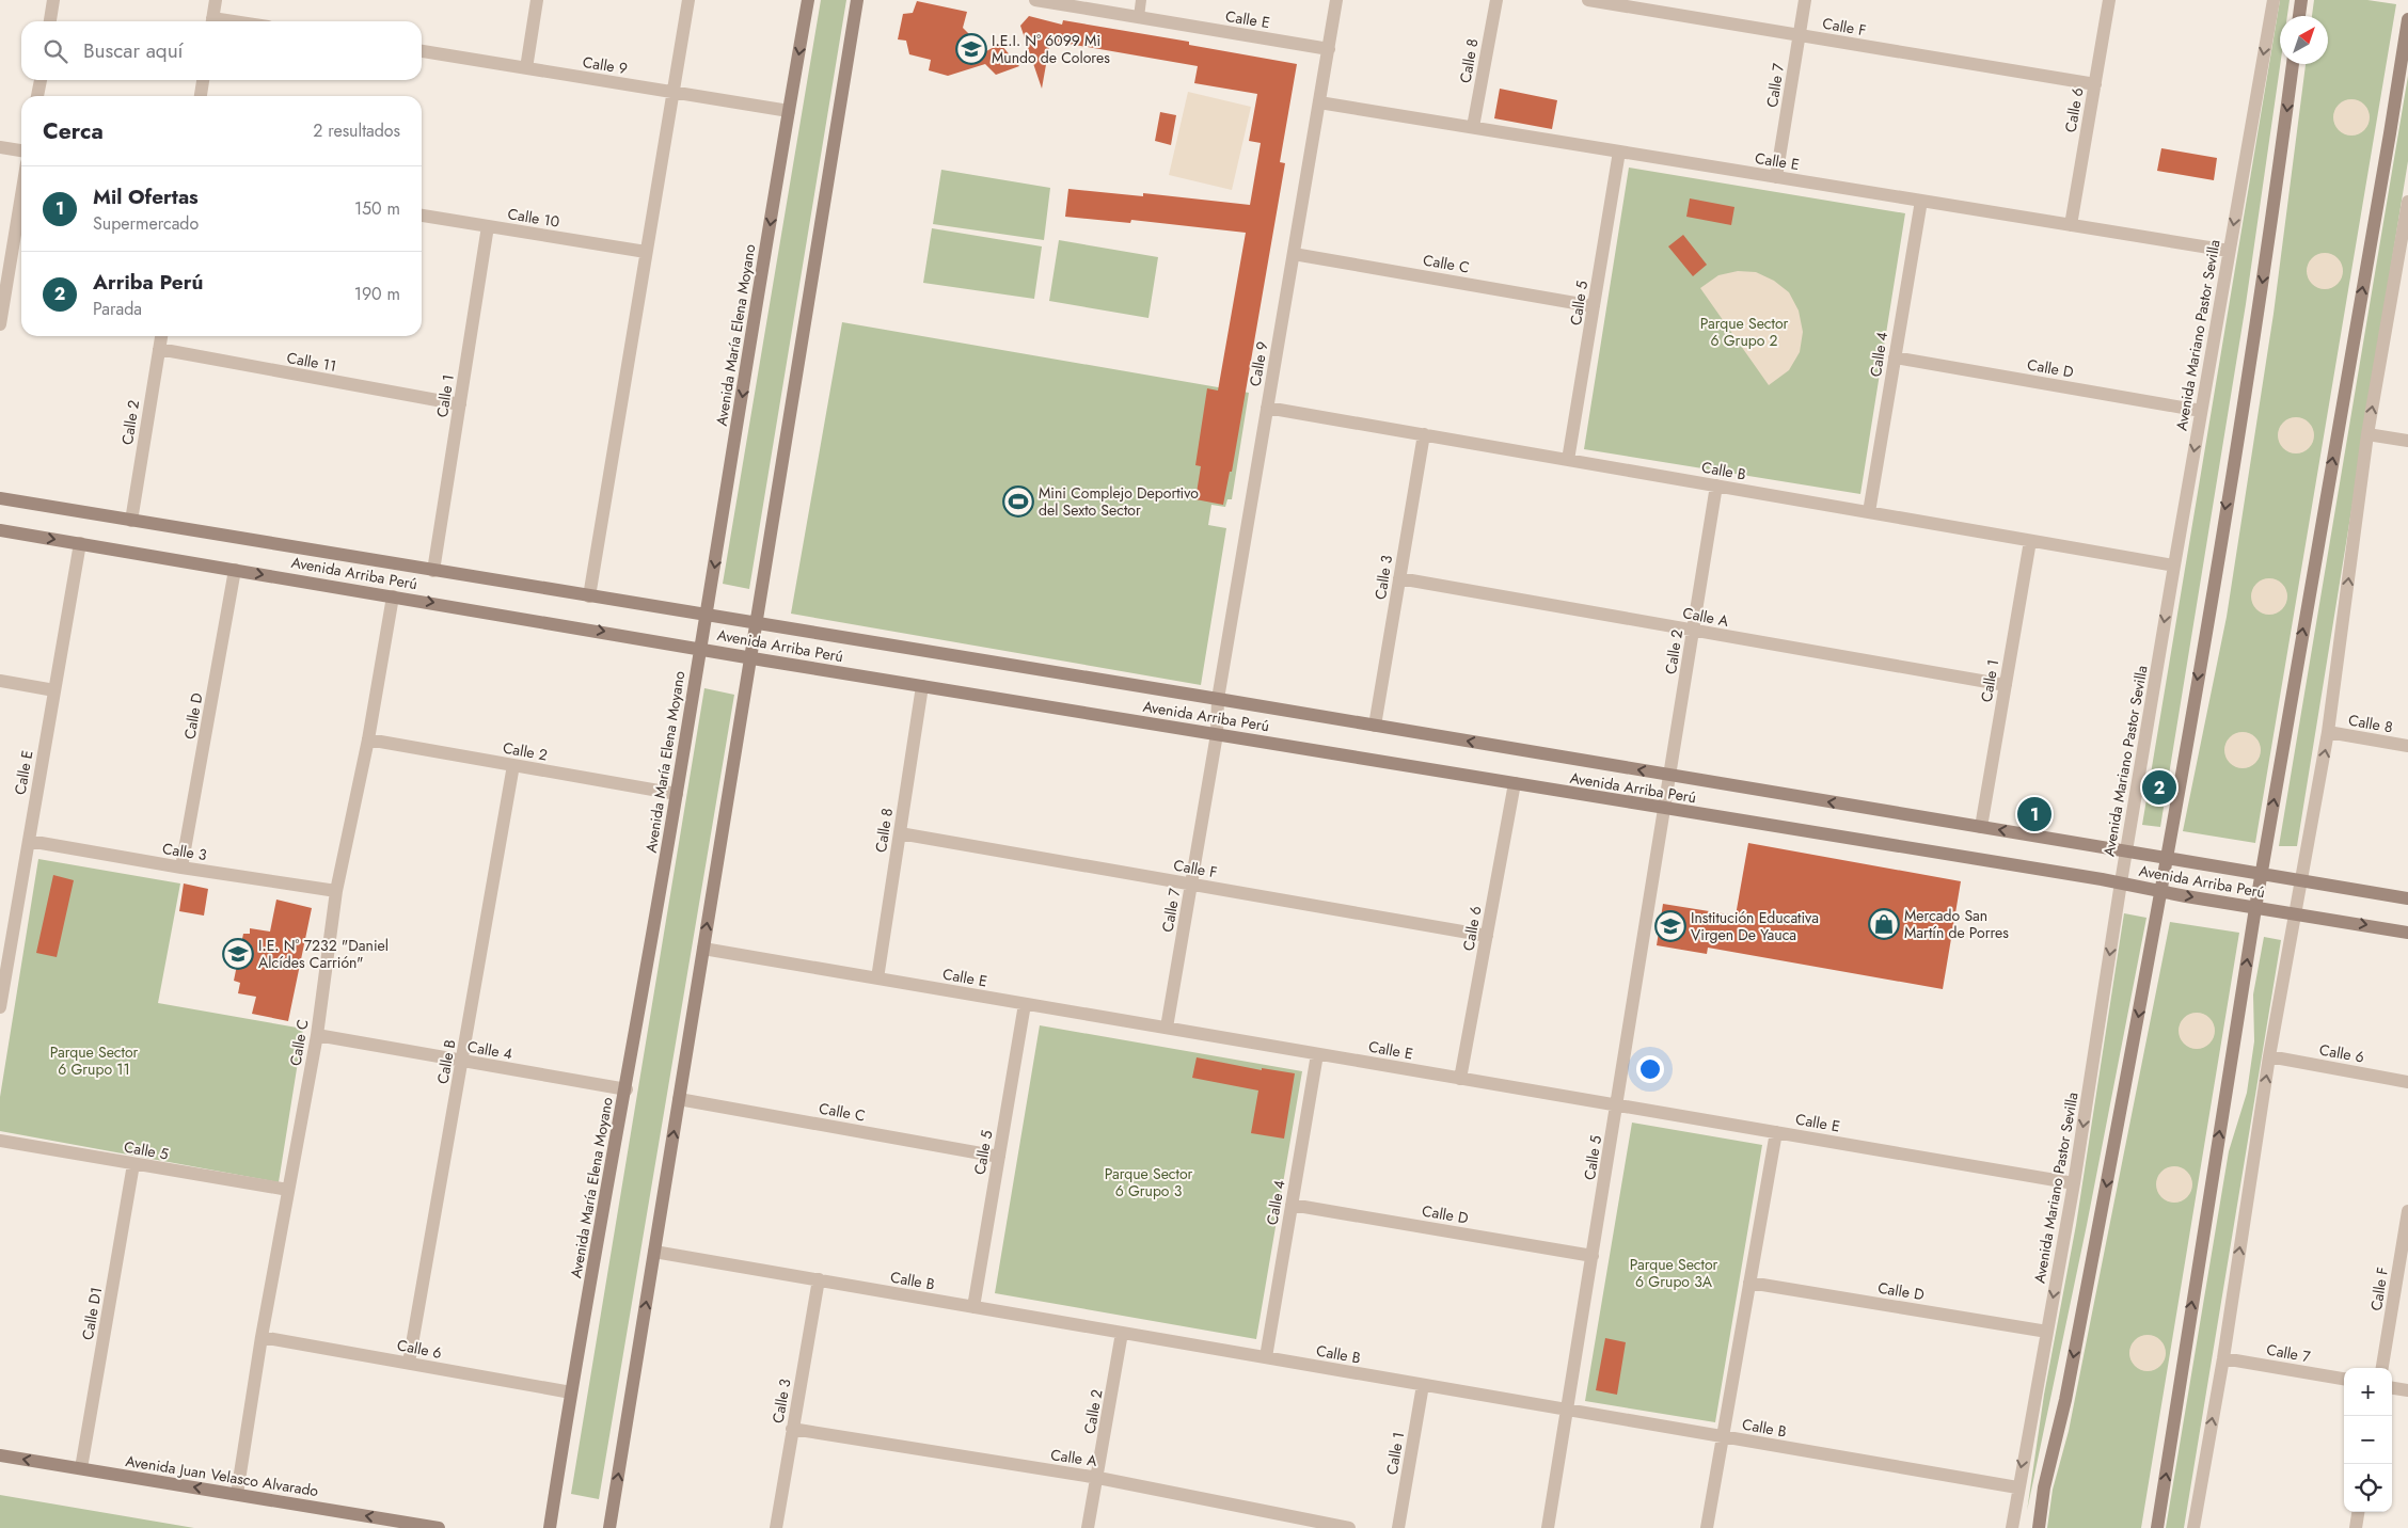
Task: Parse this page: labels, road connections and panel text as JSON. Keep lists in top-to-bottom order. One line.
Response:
{"streets":{"street":["Calle E","Calle F","Calle 8","Calle 9","Calle 7","Calle 6","Calle 10","Calle C","Calle 5","Avenida María Elena Moyano","Avenida Mariano Pastor Sevilla","Calle 4","Calle 11","Calle D","Calle 1","Calle 2","Calle B","Avenida Arriba Perú","Calle 3","Calle A","Calle D1","Avenida Juan Velasco Alvarado"]},"crossings":[["Calle E","Calle 8"],["Calle E","Calle 9"],["Calle E","Calle 7"],["Calle E","Calle 6"],["Calle E","Calle 5"],["Calle E","Avenida Mariano Pastor Sevilla"],["Calle E","Calle 4"],["Calle E","Avenida Arriba Perú"],["Calle E","Calle 3"],["Calle F","Calle 8"],["Calle F","Calle 7"],["Calle F","Calle 6"],["Calle 8","Avenida Arriba Perú"],["Calle 9","Calle 7"],["Calle 9","Calle C"],["Calle 9","Avenida María Elena Moyano"],["Calle 9","Calle B"],["Calle 9","Avenida Arriba Perú"],["Calle 7","Avenida Arriba Perú"],["Calle 6","Calle C"],["Calle 6","Avenida María Elena Moyano"],["Calle 6","Calle B"],["Calle 6","Avenida Arriba Perú"],["Calle 10","Calle 1"],["Calle C","Calle 5"],["Calle C","Calle 4"],["Calle C","Calle 2"],["Calle C","Avenida Arriba Perú"],["Calle C","Calle 3"],["Calle C","Avenida Juan Velasco Alvarado"],["Calle 5","Calle D"],["Calle 5","Calle 2"],["Calle 5","Calle B"],["Calle 5","Avenida Arriba Perú"],["Calle 5","Calle D1"],["Avenida María Elena Moyano","Calle 4"],["Avenida María Elena Moyano","Calle 2"],["Avenida María Elena Moyano","Avenida Arriba Perú"],["Avenida Mariano Pastor Sevilla","Calle D"],["Avenida Mariano Pastor Sevilla","Calle B"],["Avenida Mariano Pastor Sevilla","Avenida Arriba Perú"],["Calle 4","Calle D"],["Calle 4","Calle B"],["Calle 11","Calle 1"],["Calle 11","Calle 2"],["Calle D","Avenida Arriba Perú"],["Calle D","Calle 3"],["Calle 1","Calle B"],["Calle 1","Avenida Arriba Perú"],["Calle 1","Calle A"],["Calle 2","Calle B"],["Calle 2","Avenida Arriba Perú"],["Calle 2","Calle A"],["Calle B","Calle 3"],["Avenida Arriba Perú","Calle 3"],["Calle 3","Calle A"],["Calle D1","Avenida Juan Velasco Alvarado"]],"one_way":["Avenida Juan Velasco Alvarado"],"parks":["Parque Sector 6 Grupo 2","Parque Sector 6 Grupo 11","Parque Sector 6 Grupo 3","Parque Sector 6 Grupo 3A"],"places":{"school or university":["I.E.I. N° 6099 Mi Mundo de Colores","Institución Educativa Virgen De Yauca","I.E. N° 7232 \"Daniel Alcídes Carrión\""],"sports":["Mini Complejo Deportivo del Sexto Sector"],"shop":["Mercado San Martín de Porres"]},"north":"top right","page":{"search":"Buscar aquí","heading":["Cerca","2 resultados"],"list":[{"mark":"1","name":"Mil Ofertas","note":"Supermercado","value":"150 m"},{"mark":"2","name":"Arriba Perú","note":"Parada","value":"190 m"}],"pins":["2","1"],"map_buttons":["+","−"]}}
